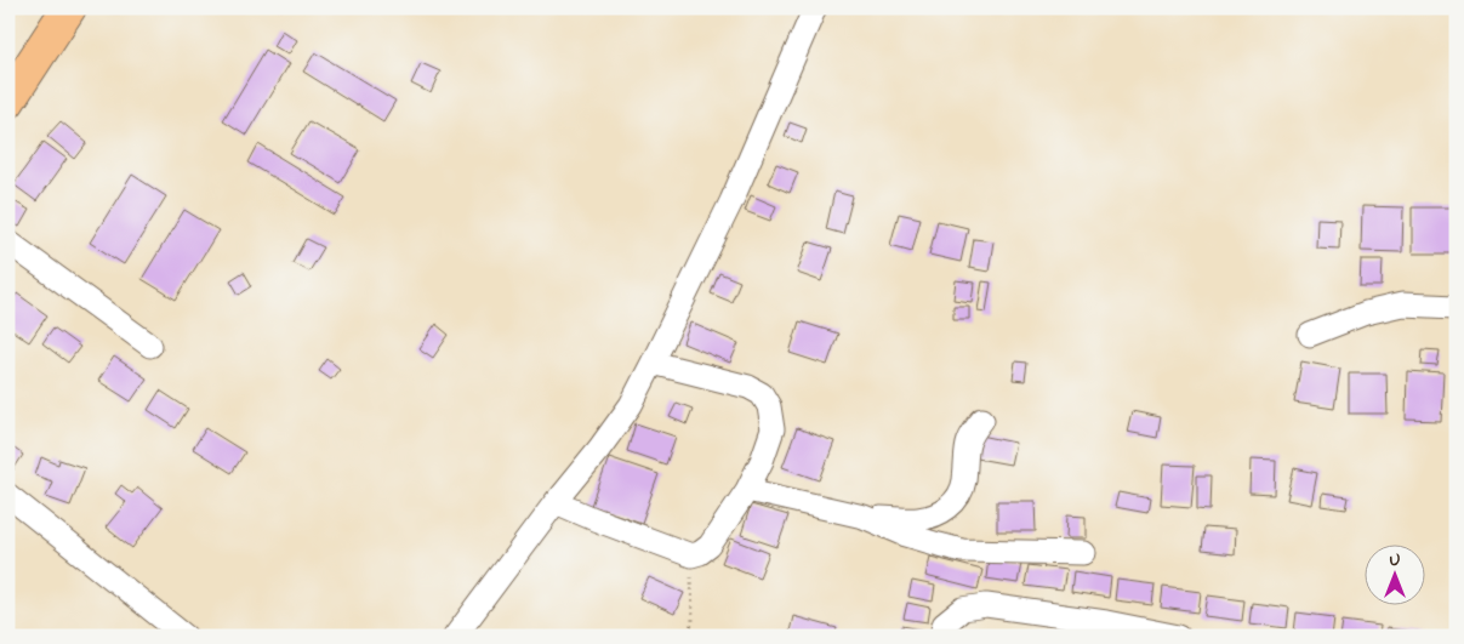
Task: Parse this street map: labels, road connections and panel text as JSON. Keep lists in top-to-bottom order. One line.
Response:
{"north":"top"}
